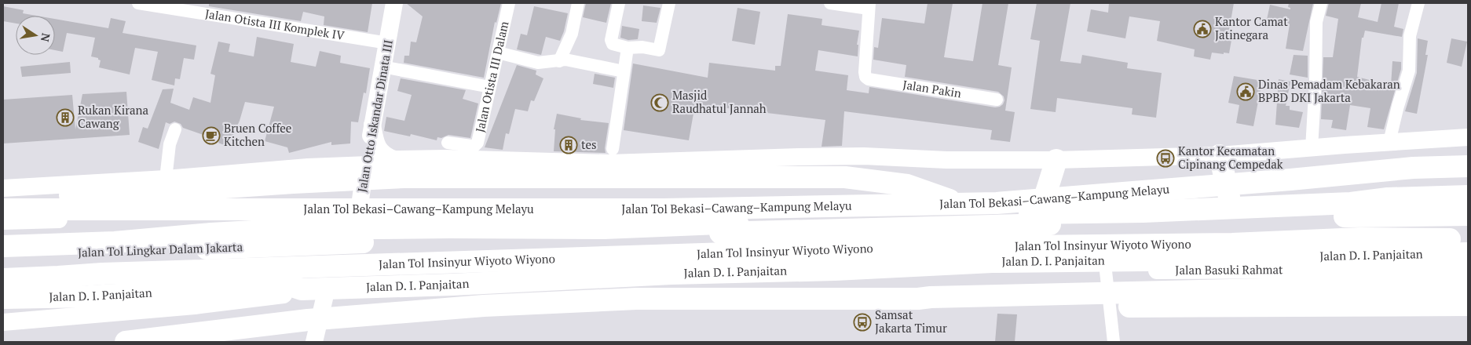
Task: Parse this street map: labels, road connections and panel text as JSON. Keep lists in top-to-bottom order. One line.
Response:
{"streets":{"highway":["Jalan Tol Bekasi–Cawang–Kampung Melayu","Jalan Tol Insinyur Wiyoto Wiyono","Jalan Tol Lingkar Dalam Jakarta","Jalan D. I. Panjaitan"],"street":["Jalan Otista III Komplek IV","Jalan Otista III Dalam","Jalan Pakin","Jalan Otto Iskandar Dinata III","Jalan Basuki Rahmat"]},"crossings":[["Jalan Otista III Komplek IV","Jalan Otto Iskandar Dinata III"],["Jalan Tol Insinyur Wiyoto Wiyono","Jalan Tol Lingkar Dalam Jakarta"],["Jalan D. I. Panjaitan","Jalan Basuki Rahmat"]],"places":{"public building":["Kantor Camat Jatinegara","Dinas Pemadam Kebakaran BPBD DKI Jakarta"],"mosque":["Masjid Raudhatul Jannah"],"building":["Rukan Kirana Cawang","tes"],"cafe":["Bruen Coffee Kitchen"],"bus stop":["Kantor Kecamatan Cipinang Cempedak","Samsat Jakarta Timur"]},"north":"right"}
